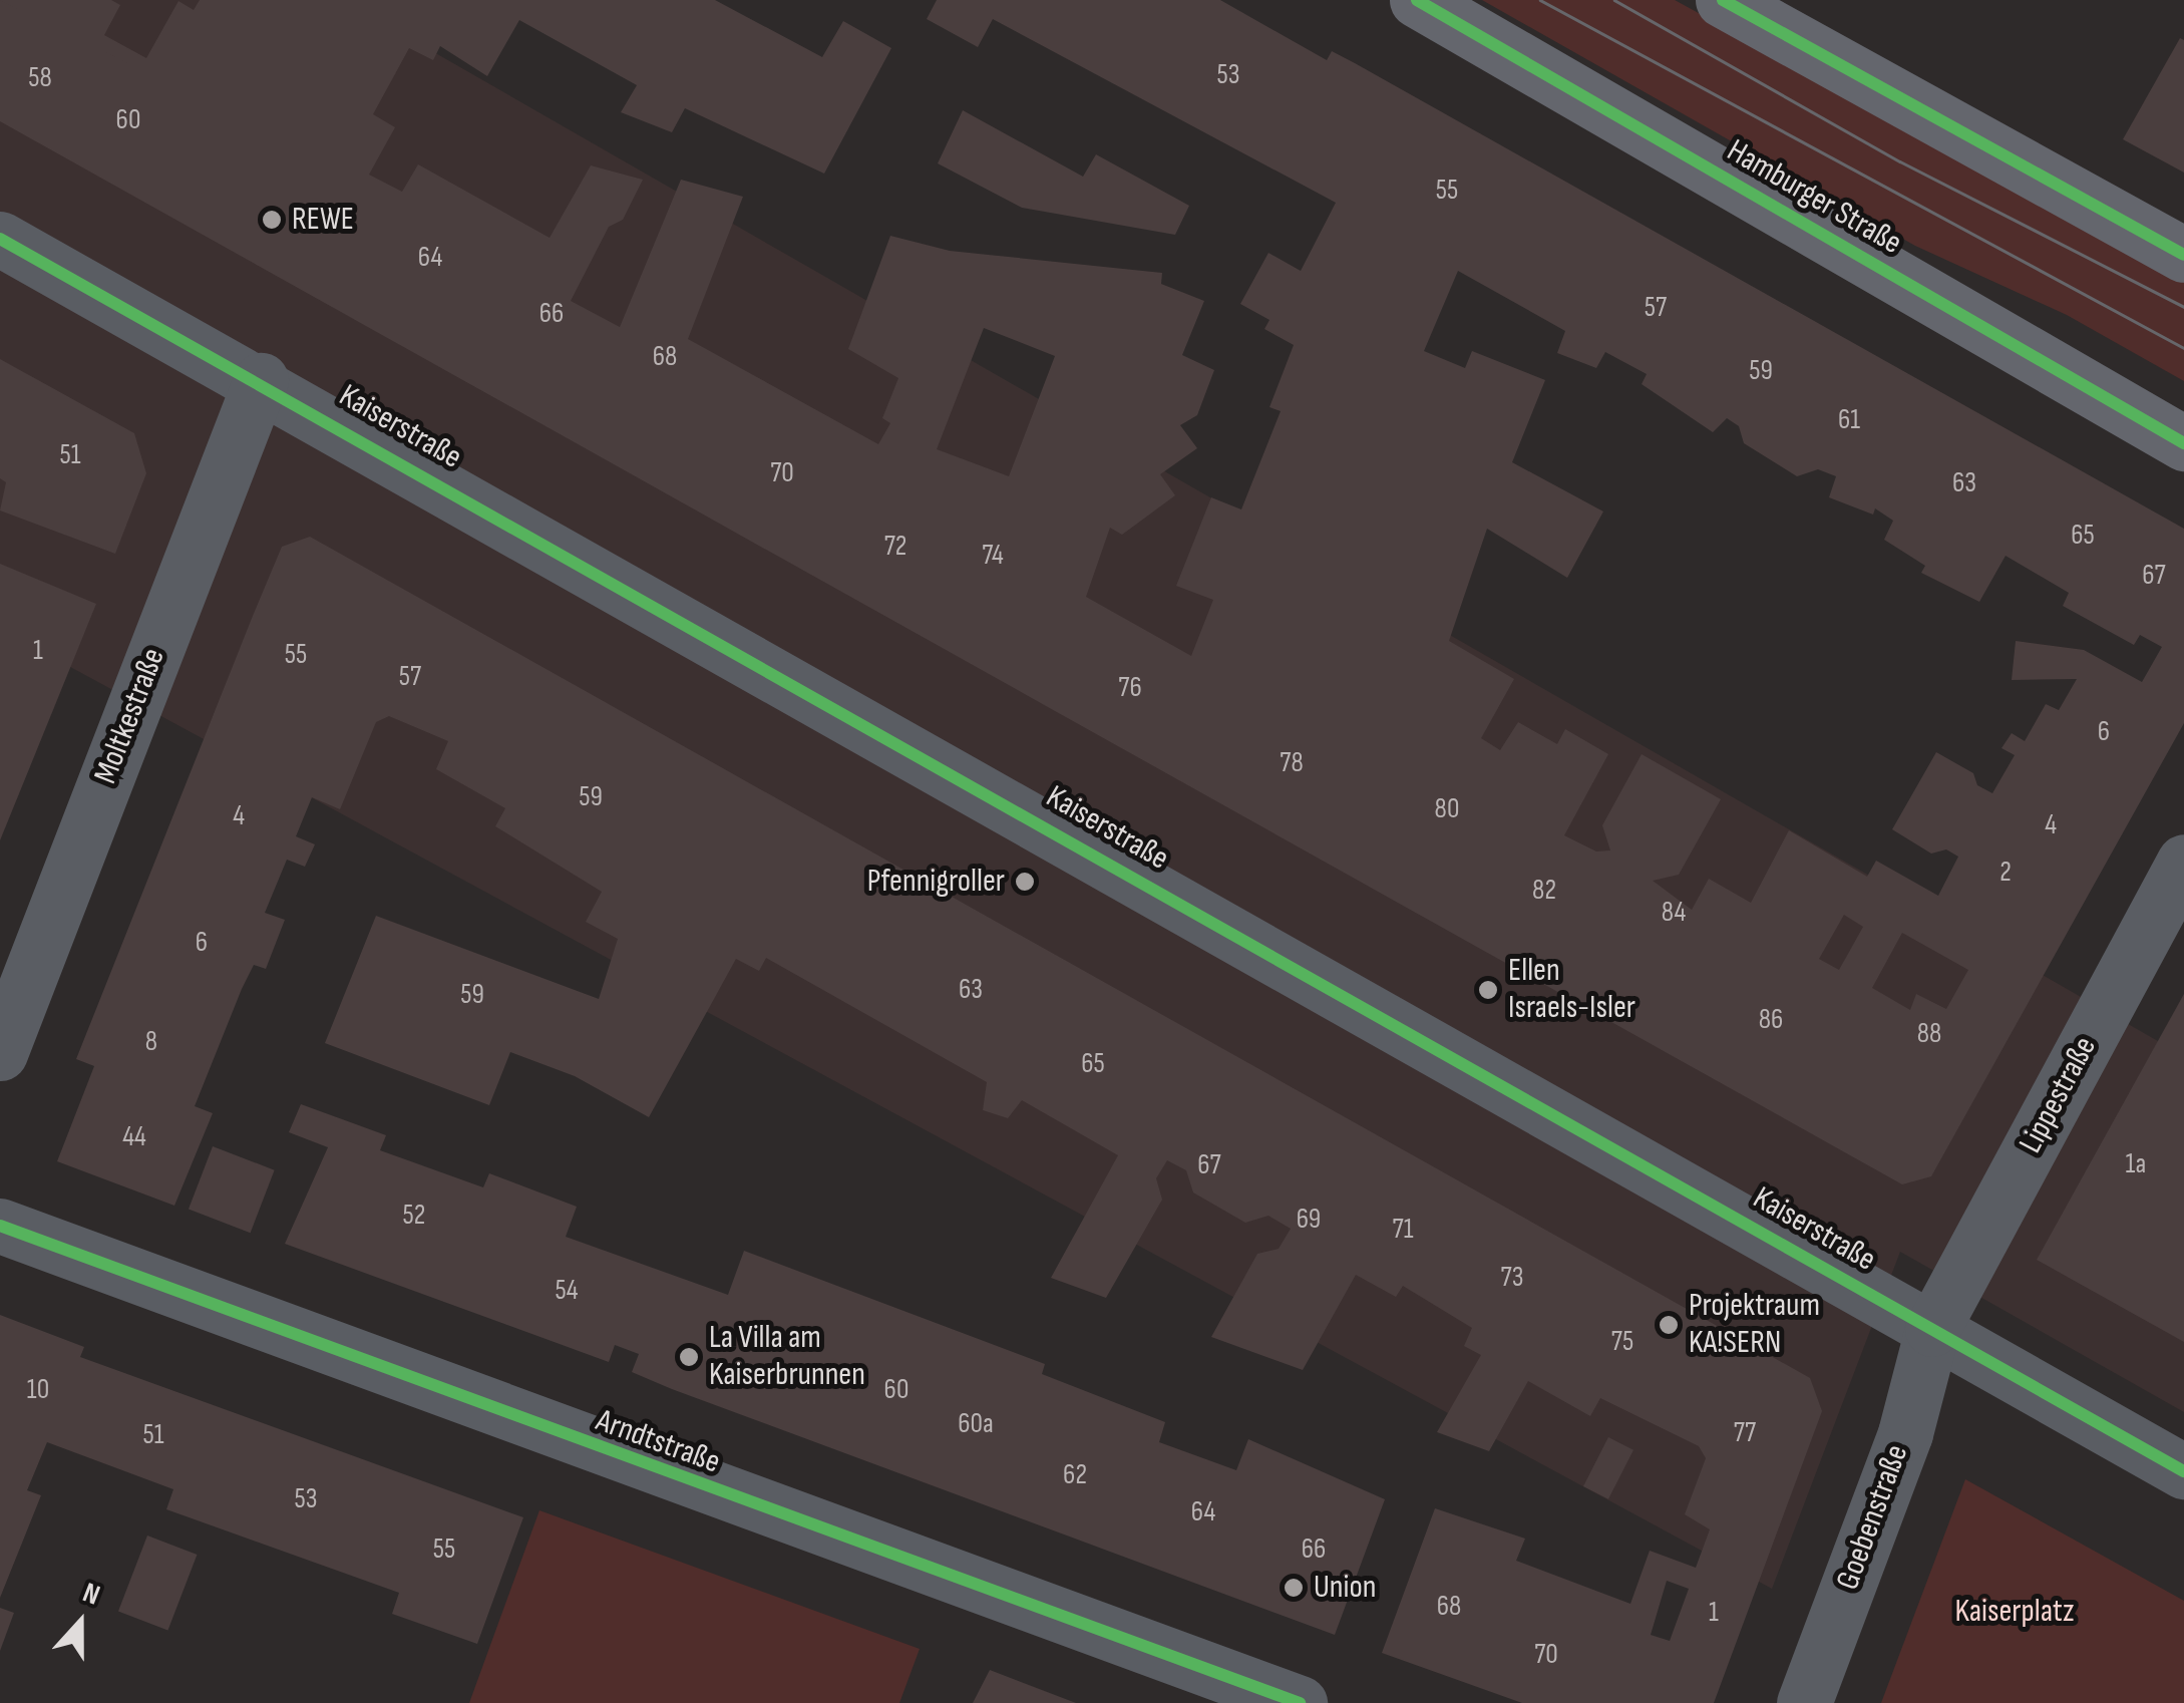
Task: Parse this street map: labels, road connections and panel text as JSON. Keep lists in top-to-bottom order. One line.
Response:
{"streets":{"main road":["Hamburger Straße"],"street":["Kaiserstraße","Moltkestraße","Lippestraße","Arndtstraße","Goebenstraße"]},"crossings":[["Kaiserstraße","Moltkestraße"],["Kaiserstraße","Lippestraße"],["Kaiserstraße","Goebenstraße"],["Lippestraße","Goebenstraße"]],"parks":["Kaiserplatz"],"places":["REWE","Pfennigroller","Ellen Israels-Isler","Projektraum KA!SERN","La Villa am Kaiserbrunnen","Union"],"house_numbers":["53","58","60","55","64","57","66","68","59","61","51","70","63","65","72","74","67","1","55","57","76","6","78","59","80","4","4","2","82","84","6","63","59","86","88","8","65","44","1a","67","52","69","71","73","54","75","10","60","60a","77","51","62","53","64","55","66","68","1","70"],"north":"top"}
